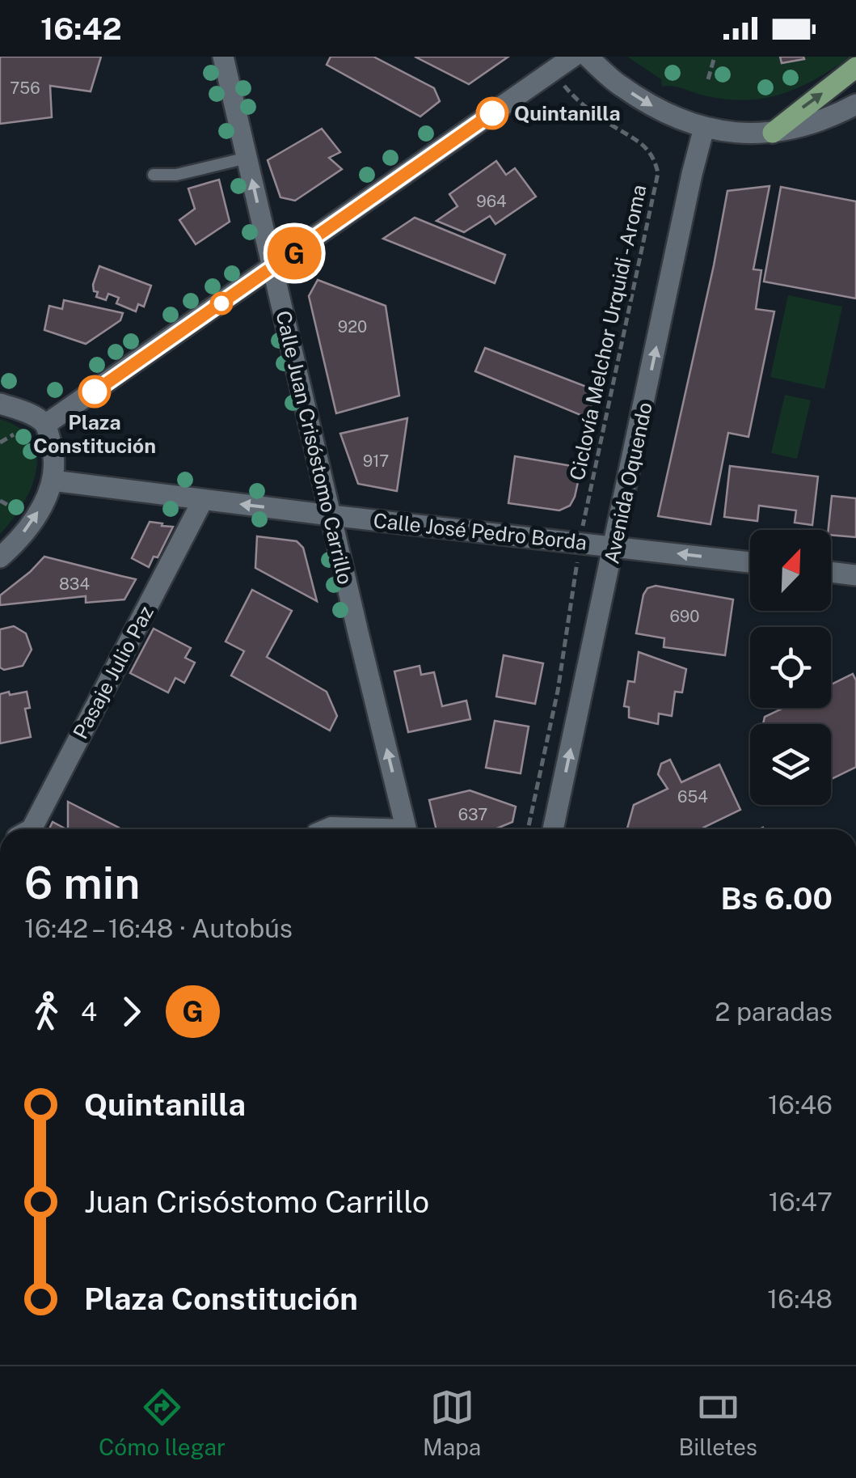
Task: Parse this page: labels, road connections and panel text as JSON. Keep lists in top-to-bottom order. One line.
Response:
{"streets":{"street":["Calle Juan Crisóstomo Carrillo","Avenida Oquendo","Calle José Pedro Borda","Pasaje Julio Paz"],"path":["Ciclovía Melchor Urquidi - Aroma"]},"crossings":[["Calle Juan Crisóstomo Carrillo","Calle José Pedro Borda"],["Avenida Oquendo","Calle José Pedro Borda"],["Calle José Pedro Borda","Pasaje Julio Paz"]],"one_way":["Calle Juan Crisóstomo Carrillo","Avenida Oquendo","Calle José Pedro Borda"],"places":["Quintanilla","Plaza Constitución"],"lines":["bus line G"],"house_numbers":["756","964","920","917","834","690","654","637"],"north":"top right","page":{"status":"16:42","on_map":"G","heading":["6 min","16:42 – 16:48 · Autobús","Bs 6.00"],"legs":["4","G","2 paradas"],"list":[{"name":"Quintanilla","value":"16:46"},{"name":"Juan Crisóstomo Carrillo","value":"16:47"},{"name":"Plaza Constitución","value":"16:48"}],"tabs":["Cómo llegar","Mapa","Billetes"]}}
